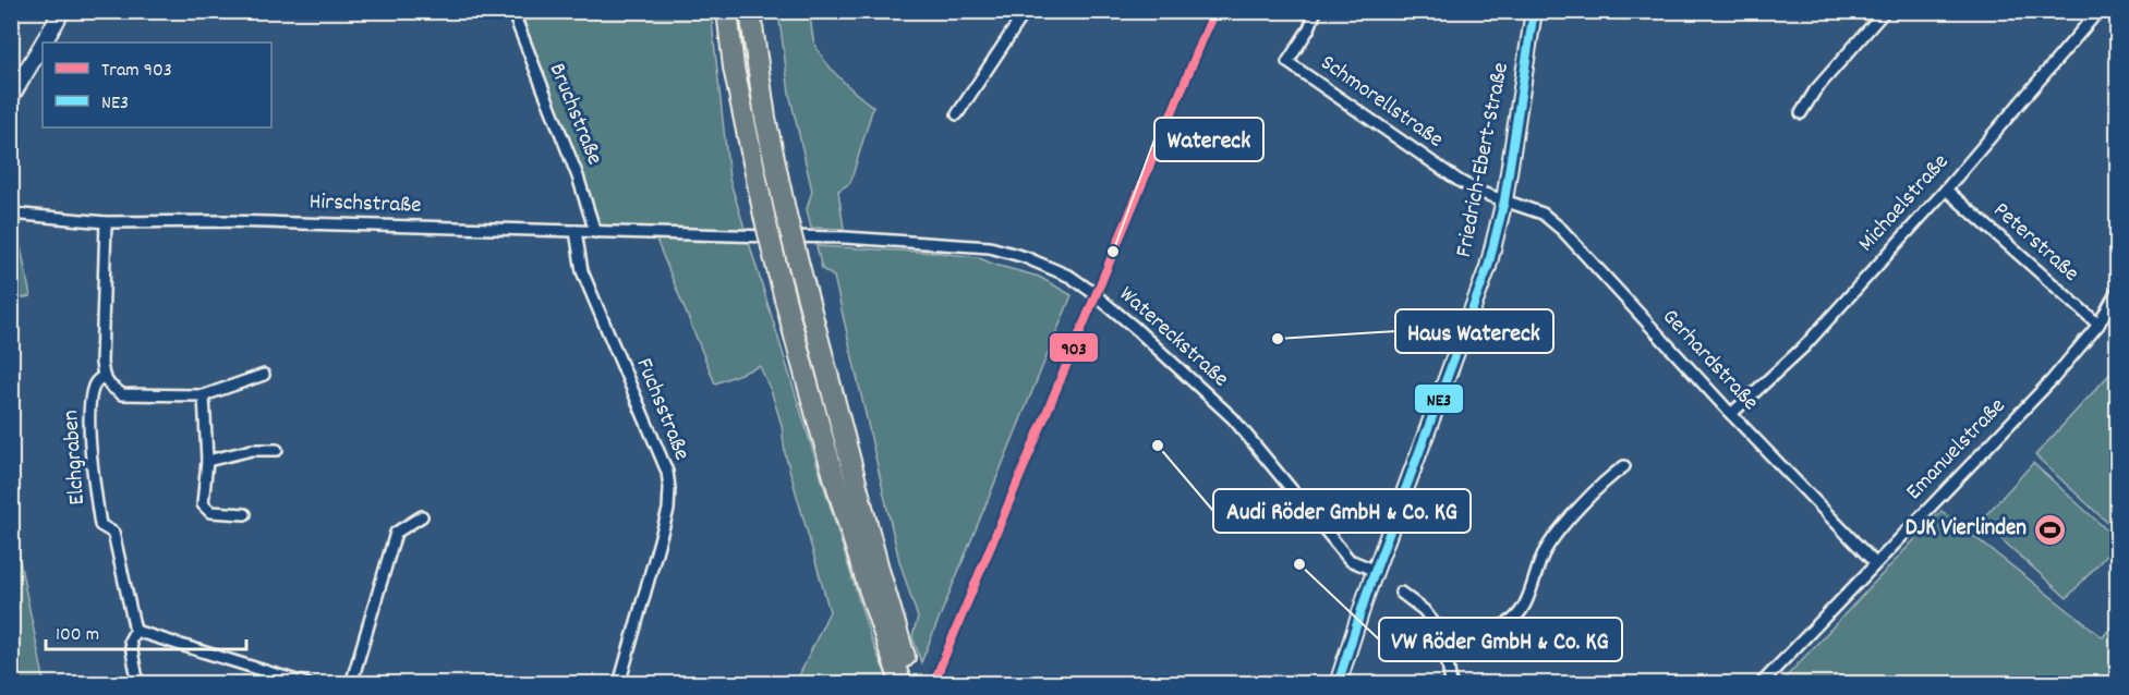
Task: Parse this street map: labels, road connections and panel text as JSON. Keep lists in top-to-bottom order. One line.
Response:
{"streets":{"main road":["Friedrich-Ebert-Straße"],"street":["Schmorellstraße","Bruchstraße","Michaelstraße","Hirschstraße","Peterstraße","Watereckstraße","Gerhardstraße","Fuchsstraße","Emanuelstraße","Elchgraben"]},"crossings":[["Schmorellstraße","Friedrich-Ebert-Straße"],["Schmorellstraße","Gerhardstraße"],["Bruchstraße","Hirschstraße"],["Friedrich-Ebert-Straße","Watereckstraße"],["Friedrich-Ebert-Straße","Gerhardstraße"],["Michaelstraße","Peterstraße"],["Michaelstraße","Gerhardstraße"],["Hirschstraße","Watereckstraße"],["Hirschstraße","Fuchsstraße"],["Hirschstraße","Elchgraben"],["Peterstraße","Emanuelstraße"],["Gerhardstraße","Emanuelstraße"]],"places":{"other":["Watereck","Haus Watereck","Audi Röder GmbH & Co. KG","VW Röder GmbH & Co. KG"],"sports":["DJK Vierlinden"]},"lines":["tram line 903","transit line NE3"],"legend":["Tram 903","NE3"],"scale_bar":"100 m"}
